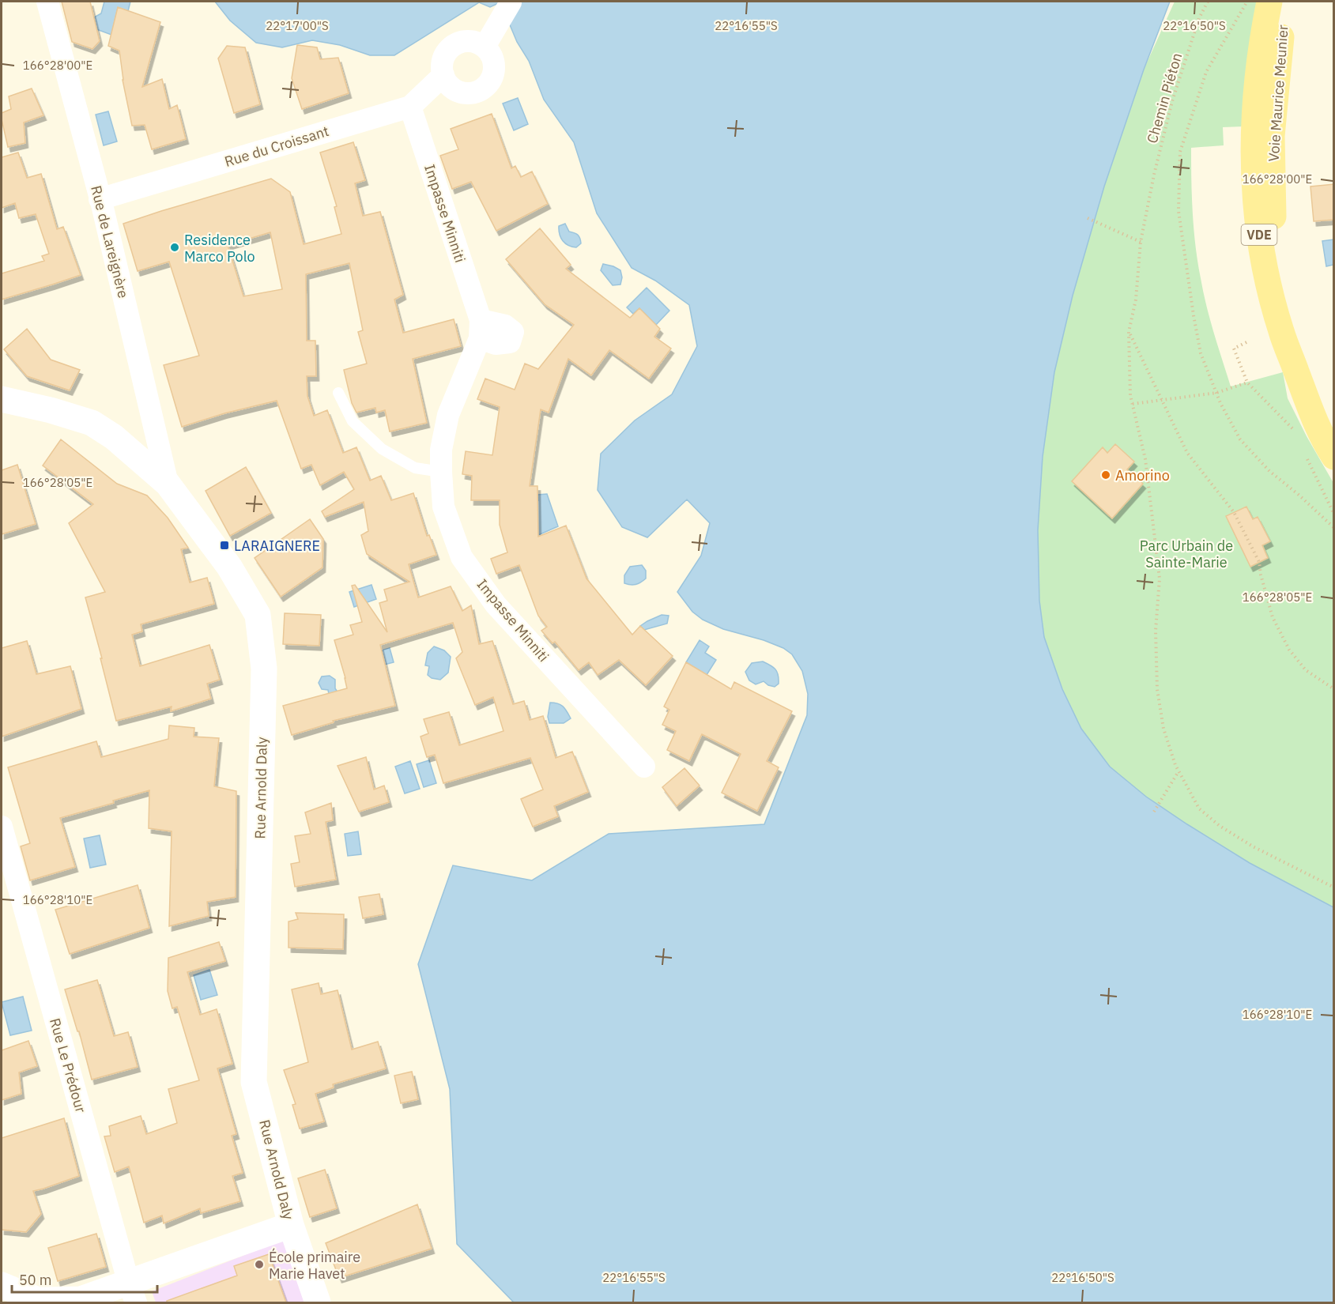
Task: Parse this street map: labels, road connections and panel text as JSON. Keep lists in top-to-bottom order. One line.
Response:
{"streets":{"main road":["Voie Maurice Meunier","VDE"],"street":["Rue du Croissant","Impasse Minniti","Rue de Lareignère","Rue Arnold Daly","Rue Le Prédour"],"path":["Chemin Piéton"]},"crossings":[["Rue du Croissant","Impasse Minniti"],["Rue du Croissant","Rue de Lareignère"],["Rue de Lareignère","Rue Arnold Daly"]],"parks":["Parc Urbain de Sainte-Marie"],"places":{"other":["Residence Marco Polo","Amorino","École primaire Marie Havet"],"transit":["LARAIGNERE"]},"scale_bar":"50 m","coordinates":["22°17'00\"S","22°16'55\"S","22°16'50\"S","166°28'00\"E","166°28'05\"E","166°28'10\"E"]}
